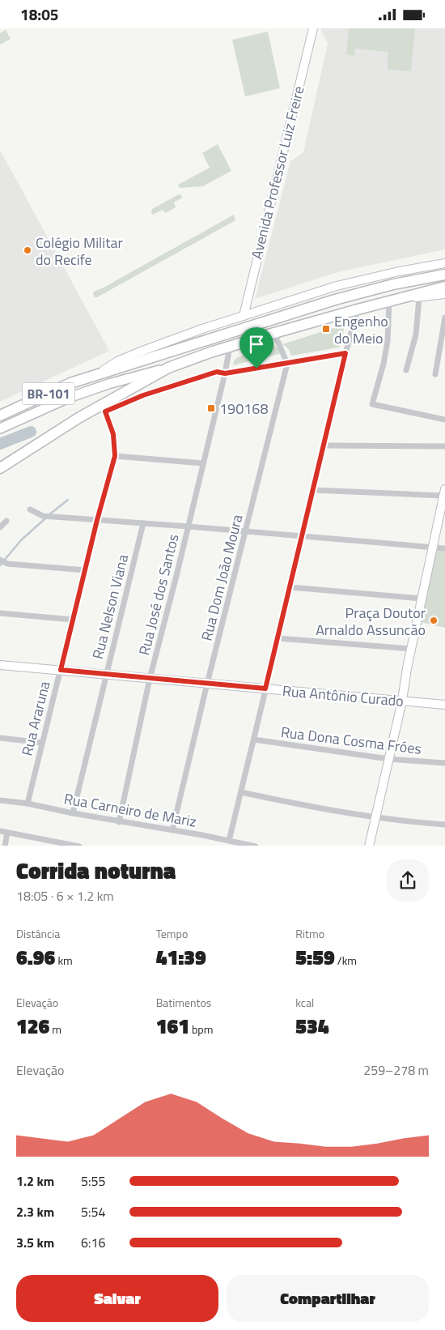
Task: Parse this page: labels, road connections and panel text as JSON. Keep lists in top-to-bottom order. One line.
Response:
{"streets":{"highway":["BR-101"],"street":["Avenida Professor Luiz Freire","Rua Dom João Moura","Rua José dos Santos","Rua Nelson Viana","Rua Antônio Curado","Rua Araruna","Rua Dona Cosma Fróes","Rua Carneiro de Mariz"]},"crossings":[["BR-101","Rua José dos Santos"],["BR-101","Rua Araruna"],["Rua Dom João Moura","Rua Antônio Curado"],["Rua Dom João Moura","Rua Carneiro de Mariz"],["Rua José dos Santos","Rua Antônio Curado"],["Rua José dos Santos","Rua Carneiro de Mariz"],["Rua Nelson Viana","Rua Antônio Curado"],["Rua Nelson Viana","Rua Carneiro de Mariz"],["Rua Antônio Curado","Rua Araruna"],["Rua Araruna","Rua Carneiro de Mariz"]],"places":{"other":["Colégio Militar do Recife","Praça Doutor Arnaldo Assuncão"],"transit":["Engenho do Meio","190168"]},"page":{"status":"18:05","heading":["Corrida noturna","18:05 · 6 × 1.2 km"],"stats":[["Distância","6.96 km"],["Tempo","41:39"],["Ritmo","5:59 /km"],["Elevação","126 m"],["Batimentos","161 bpm"],["kcal","534"]],"chart":["Elevação","259–278 m"],"list":[{"name":"1.2 km","note":"5:55"},{"name":"2.3 km","note":"5:54"},{"name":"3.5 km","note":"6:16"}],"buttons":["Salvar","Compartilhar"]}}
